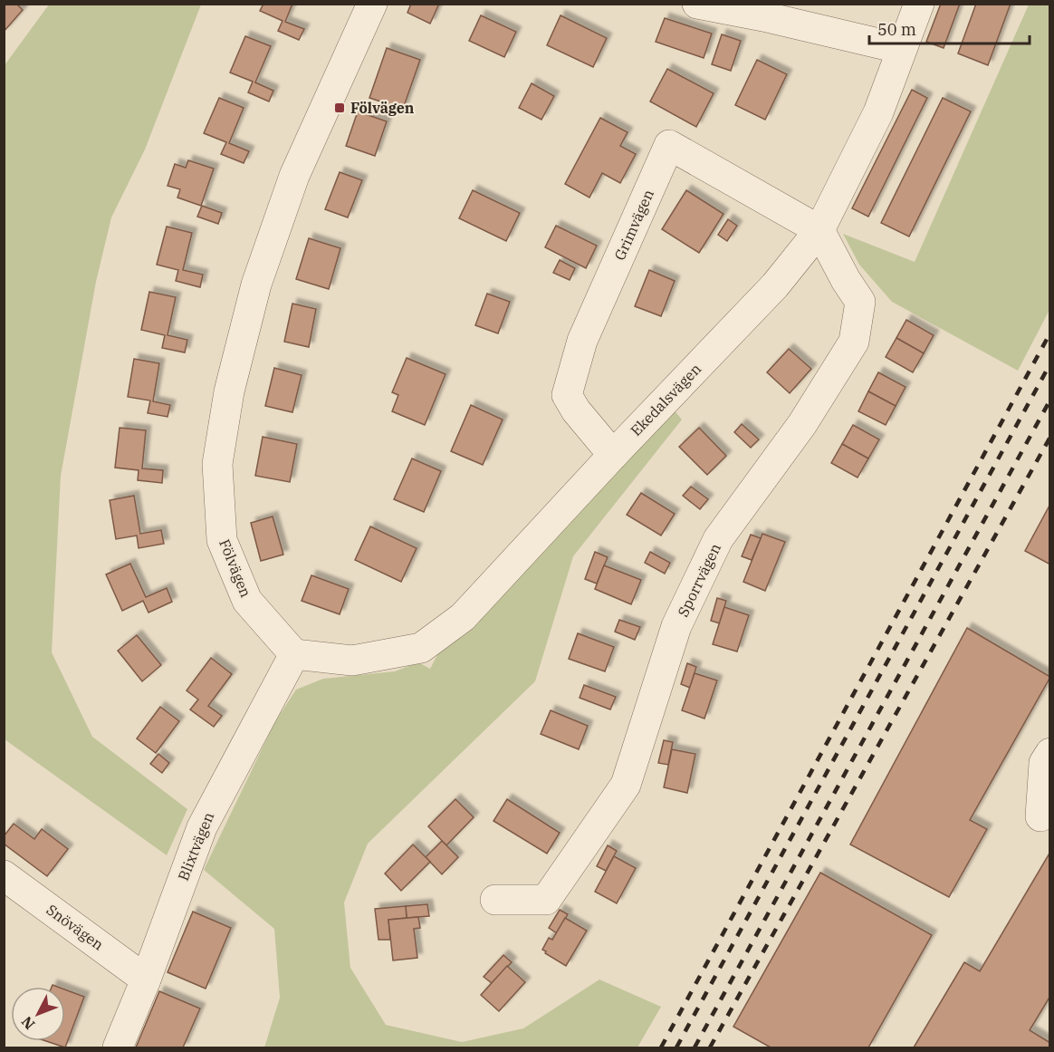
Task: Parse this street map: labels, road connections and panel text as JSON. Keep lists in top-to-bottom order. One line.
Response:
{"streets":{"street":["Grimvägen","Ekedalsvägen","Fölvägen","Sporrvägen","Blixtvägen","Snövägen"]},"crossings":[["Grimvägen","Ekedalsvägen"],["Grimvägen","Sporrvägen"],["Ekedalsvägen","Fölvägen"],["Ekedalsvägen","Sporrvägen"],["Ekedalsvägen","Blixtvägen"],["Fölvägen","Blixtvägen"],["Blixtvägen","Snövägen"]],"places":{"transit":["Fölvägen"]},"scale_bar":"50 m","north":"bottom left"}
